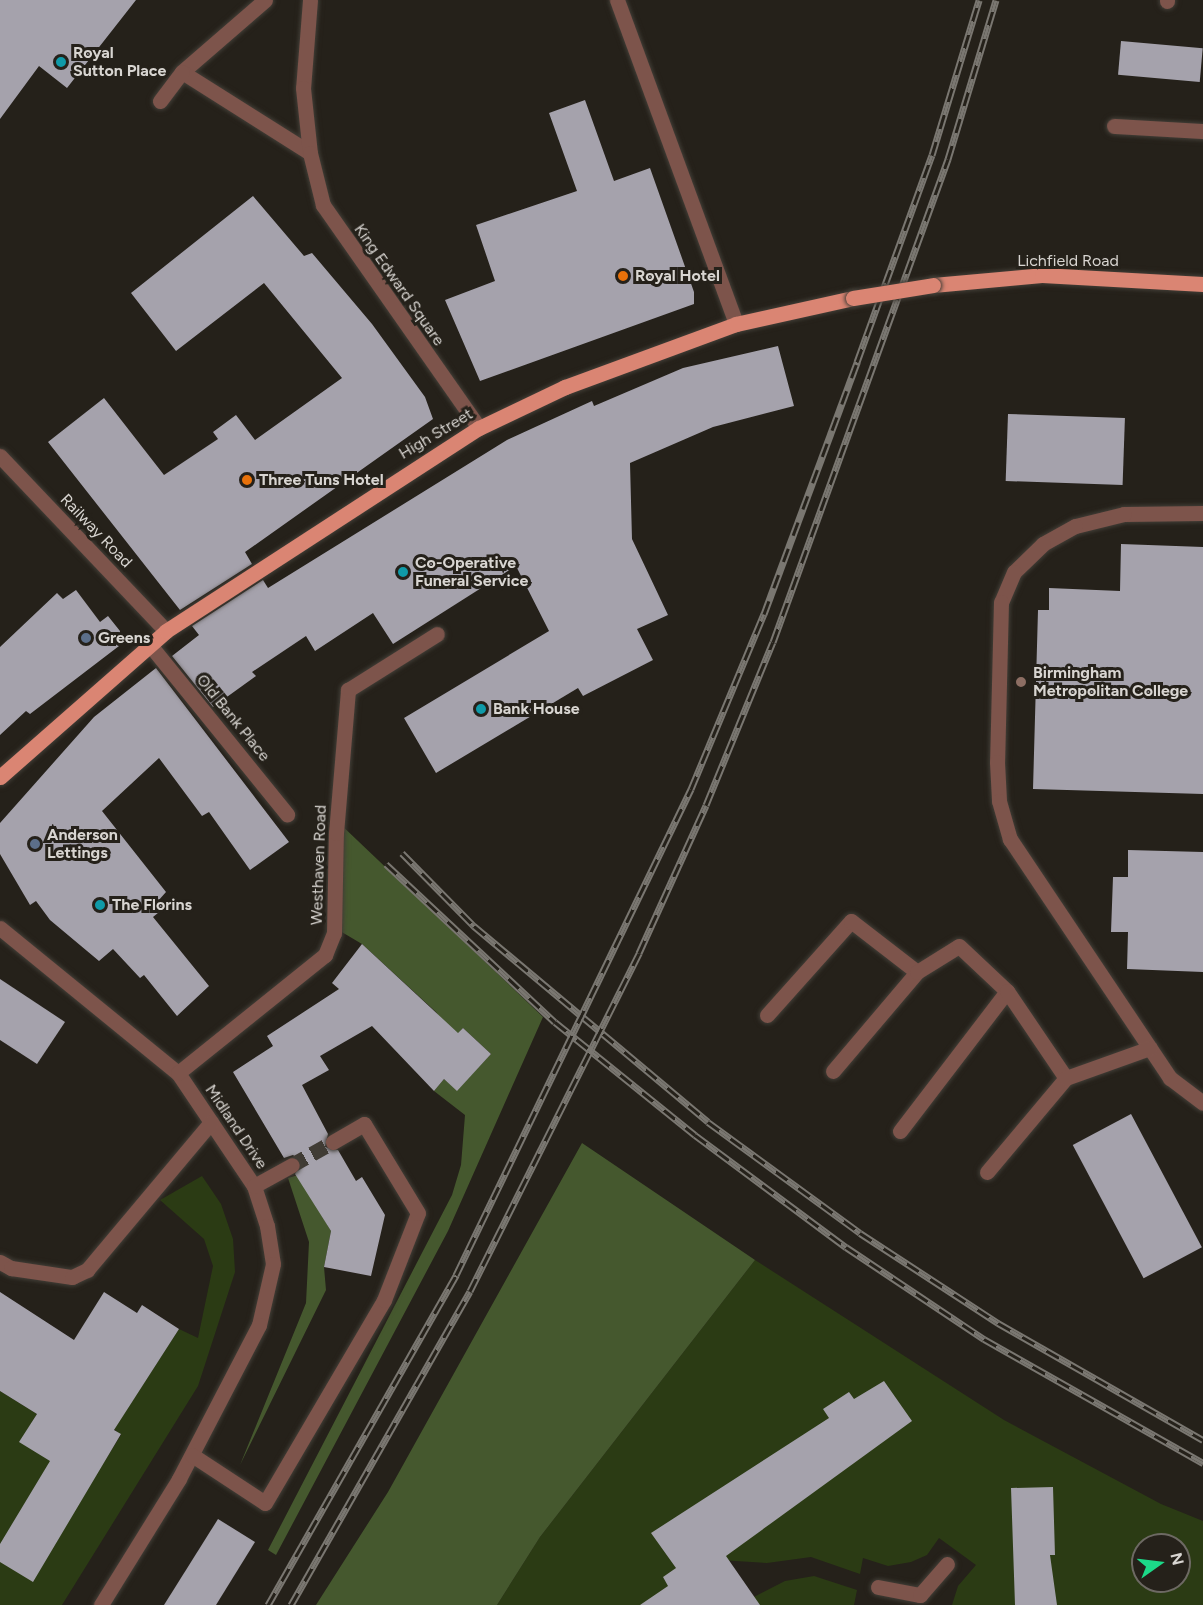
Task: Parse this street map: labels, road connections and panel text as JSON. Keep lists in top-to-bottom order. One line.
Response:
{"streets":{"main road":["Lichfield Road","High Street"],"street":["King Edward Square","Railway Road","Old Bank Place","Westhaven Road","Midland Drive"]},"crossings":[["Lichfield Road","High Street"],["King Edward Square","High Street"],["High Street","Railway Road"],["High Street","Old Bank Place"],["Westhaven Road","Midland Drive"]],"places":["Royal Sutton Place","Royal Hotel","Three Tuns Hotel","Co-Operative Funeral Service","Greens","Birmingham Metropolitan College","Bank House","Anderson Lettings","The Florins"],"north":"right"}
